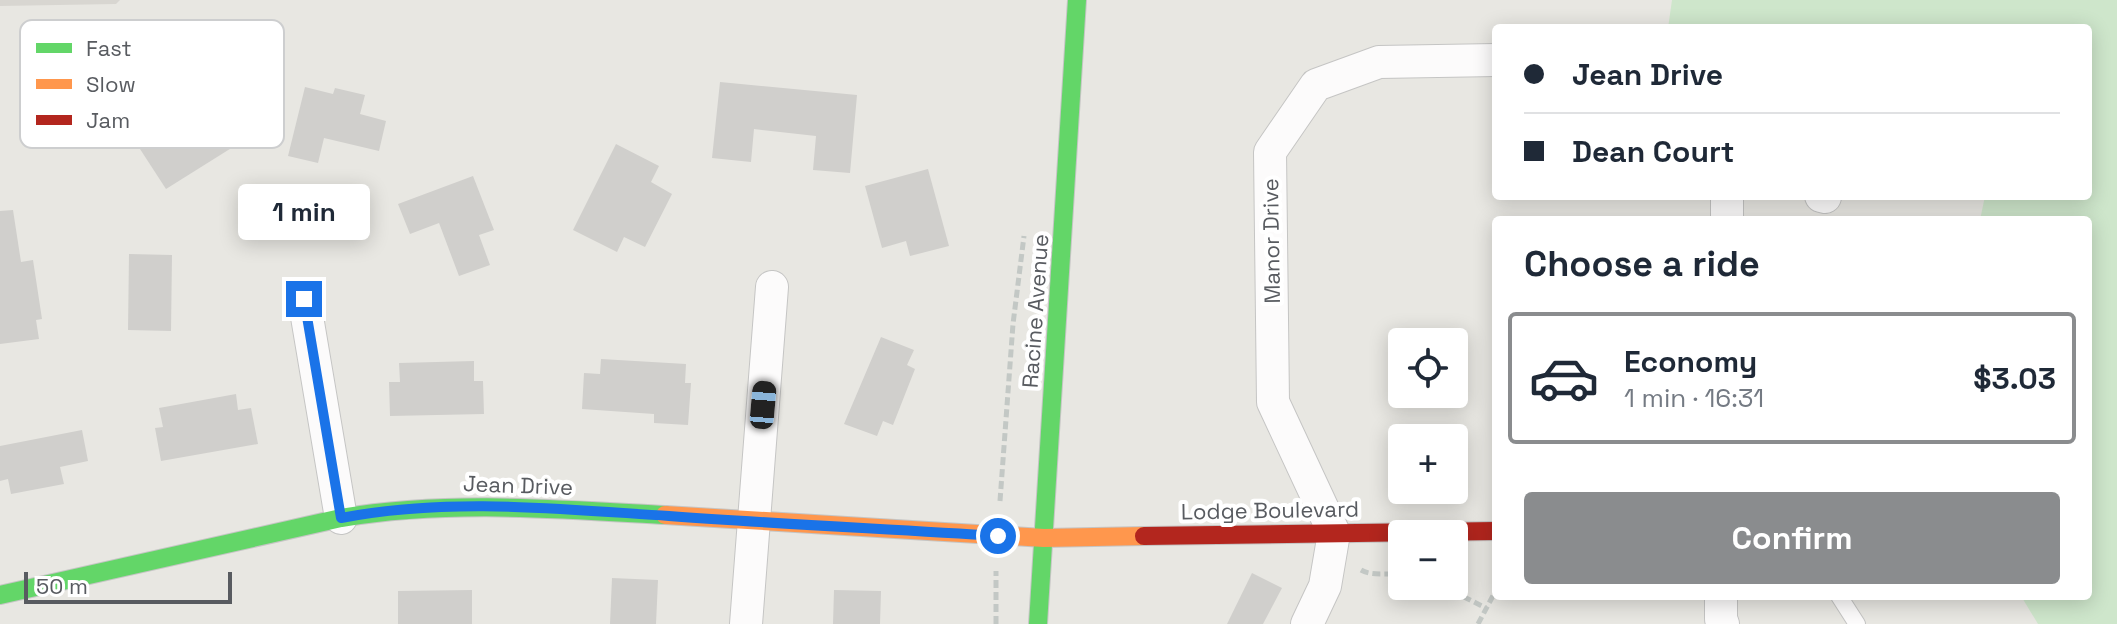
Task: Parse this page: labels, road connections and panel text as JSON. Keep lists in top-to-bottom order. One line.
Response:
{"streets":{"street":["Manor Drive","Racine Avenue","Jean Drive","Lodge Boulevard"]},"crossings":[["Manor Drive","Lodge Boulevard"],["Racine Avenue","Jean Drive"],["Racine Avenue","Lodge Boulevard"],["Jean Drive","Lodge Boulevard"]],"legend":["Fast","Slow","Jam"],"scale_bar":"50 m","page":{"banner":["Jean Drive","Dean Court"],"bubble":"1 min","heading":"Choose a ride","list":[{"name":"Economy","note":"1 min · 16:31","value":"$3.03"}],"map_buttons":["+","−"],"buttons":"Confirm","scale":"50 m"}}
